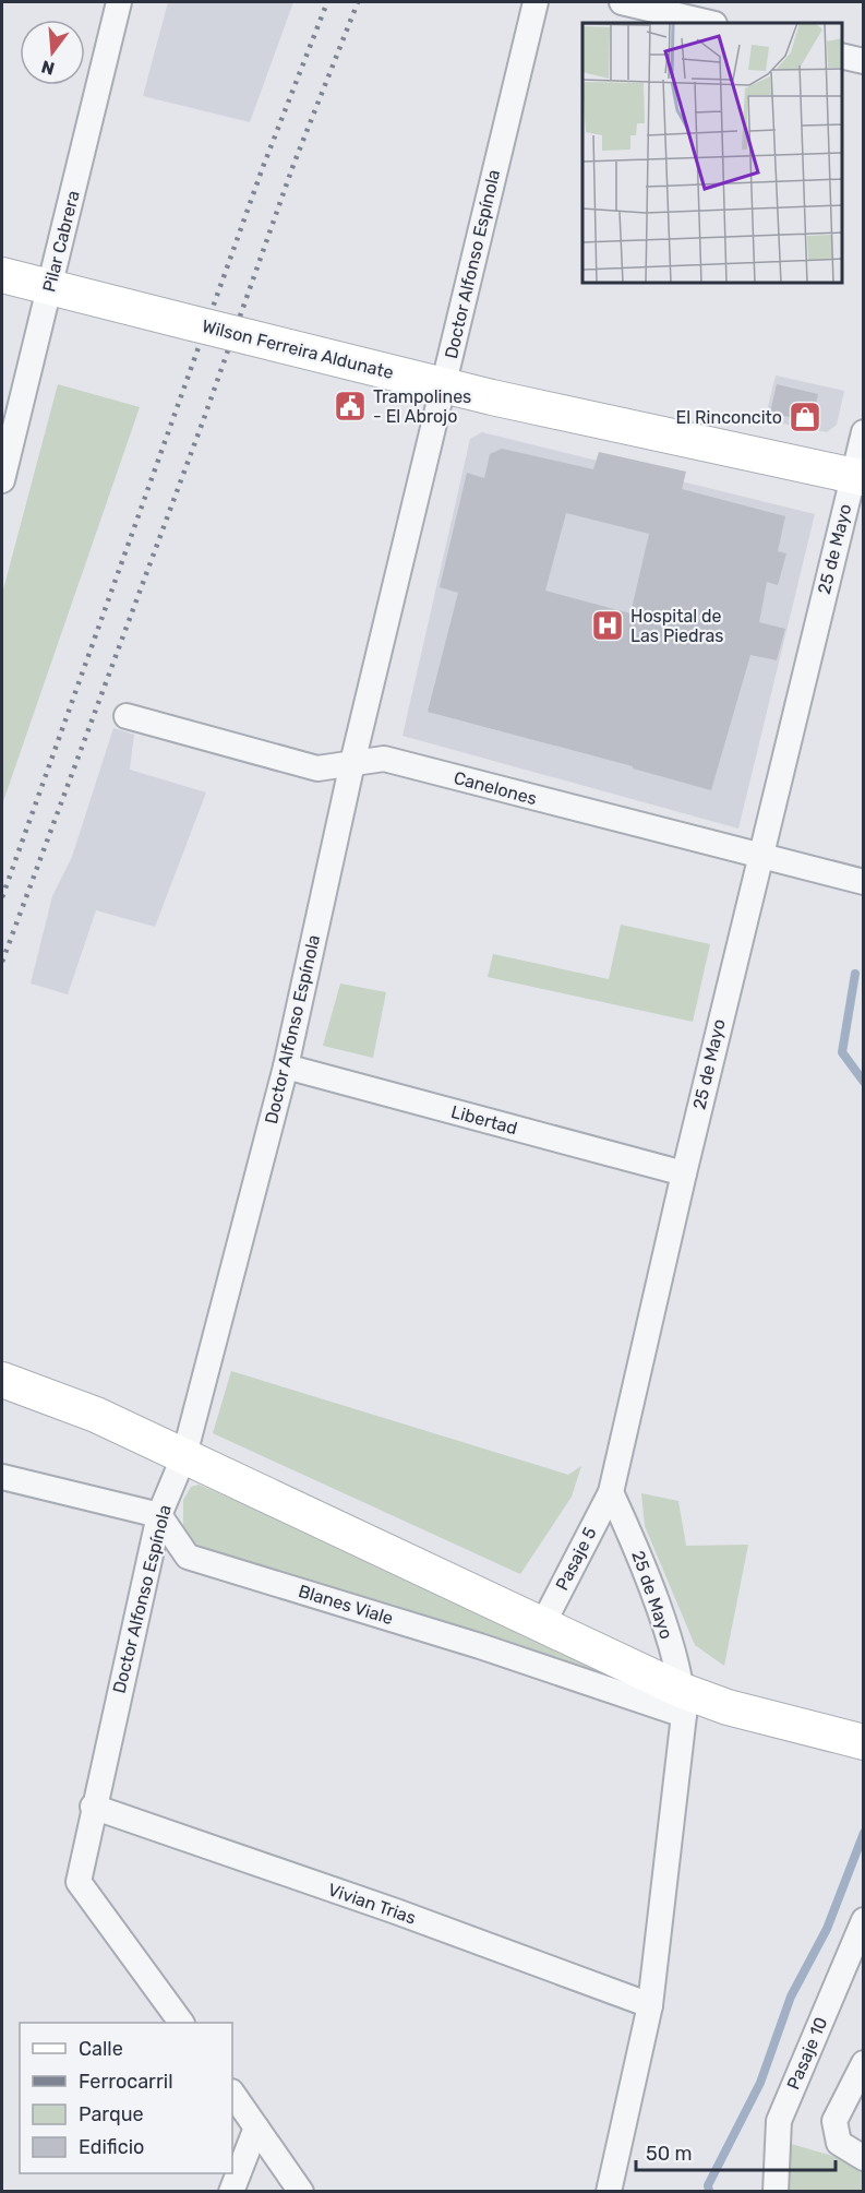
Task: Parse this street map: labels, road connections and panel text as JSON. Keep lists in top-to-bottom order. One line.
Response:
{"streets":{"street":["Pilar Cabrera","Doctor Alfonso Espínola","Wilson Ferreira Aldunate","25 de Mayo","Canelones","Libertad","Pasaje 5","Blanes Viale","Vivian Trias","Pasaje 10"]},"crossings":[["Pilar Cabrera","Wilson Ferreira Aldunate"],["Doctor Alfonso Espínola","Wilson Ferreira Aldunate"],["Doctor Alfonso Espínola","Canelones"],["Doctor Alfonso Espínola","Libertad"],["Doctor Alfonso Espínola","Blanes Viale"],["Doctor Alfonso Espínola","Vivian Trias"],["Wilson Ferreira Aldunate","25 de Mayo"],["25 de Mayo","Canelones"],["25 de Mayo","Libertad"],["25 de Mayo","Pasaje 5"],["25 de Mayo","Blanes Viale"],["25 de Mayo","Vivian Trias"]],"places":{"public building":["Trampolines - El Abrojo"],"shop":["El Rinconcito"],"hospital":["Hospital de Las Piedras"]},"legend":["Calle","Ferrocarril","Parque","Edificio"],"scale_bar":"50 m","north":"bottom"}
